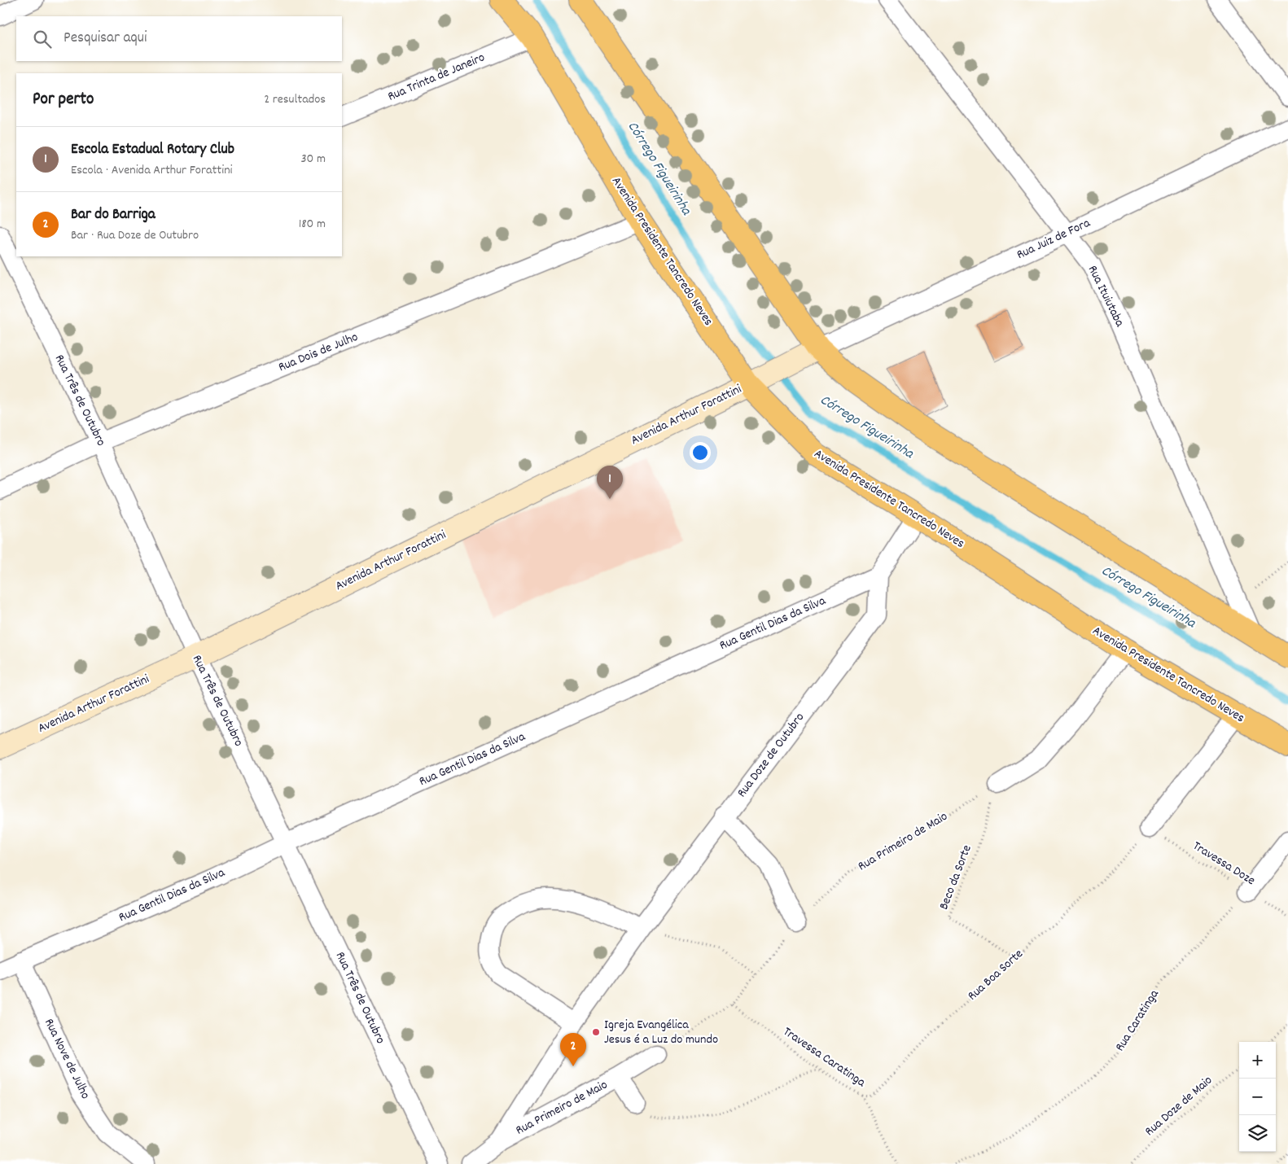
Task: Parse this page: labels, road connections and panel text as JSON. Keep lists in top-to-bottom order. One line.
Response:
{"streets":{"main road":["Avenida Presidente Tancredo Neves"],"street":["Rua Trinta de Janeiro","Rua Juiz de Fora","Rua Ituiutaba","Rua Dois de Julho","Rua Três de Outubro","Avenida Arthur Forattini","Rua Gentil Dias da Silva","Rua Doze de Outubro","Rua Primeiro de Maio","Rua Nove de Julho"],"path":["Travessa Doze","Beco da Sorte","Rua Boa Sorte","Rua Caratinga","Travessa Caratinga","Rua Doze de Maio"]},"crossings":[["Rua Trinta de Janeiro","Avenida Presidente Tancredo Neves"],["Rua Juiz de Fora","Rua Ituiutaba"],["Rua Juiz de Fora","Avenida Arthur Forattini"],["Avenida Presidente Tancredo Neves","Rua Dois de Julho"],["Avenida Presidente Tancredo Neves","Avenida Arthur Forattini"],["Rua Dois de Julho","Rua Três de Outubro"],["Rua Três de Outubro","Avenida Arthur Forattini"],["Rua Três de Outubro","Rua Gentil Dias da Silva"],["Rua Gentil Dias da Silva","Rua Doze de Outubro"],["Rua Gentil Dias da Silva","Rua Nove de Julho"],["Rua Doze de Outubro","Rua Primeiro de Maio"],["Rua Primeiro de Maio","Travessa Caratinga"],["Travessa Doze","Rua Caratinga"],["Beco da Sorte","Rua Boa Sorte"],["Rua Boa Sorte","Travessa Caratinga"]],"water":["Córrego Figueirinha"],"places":["Igreja Evangélica Jesus é a Luz do mundo"],"page":{"search":"Pesquisar aqui","heading":["Por perto","2 resultados"],"list":[{"mark":"1","name":"Escola Estadual Rotary Club","note":"Escola · Avenida Arthur Forattini","value":"30 m"},{"mark":"2","name":"Bar do Barriga","note":"Bar · Rua Doze de Outubro","value":"180 m"}],"pins":["1","2"],"map_buttons":["+","−"]}}
